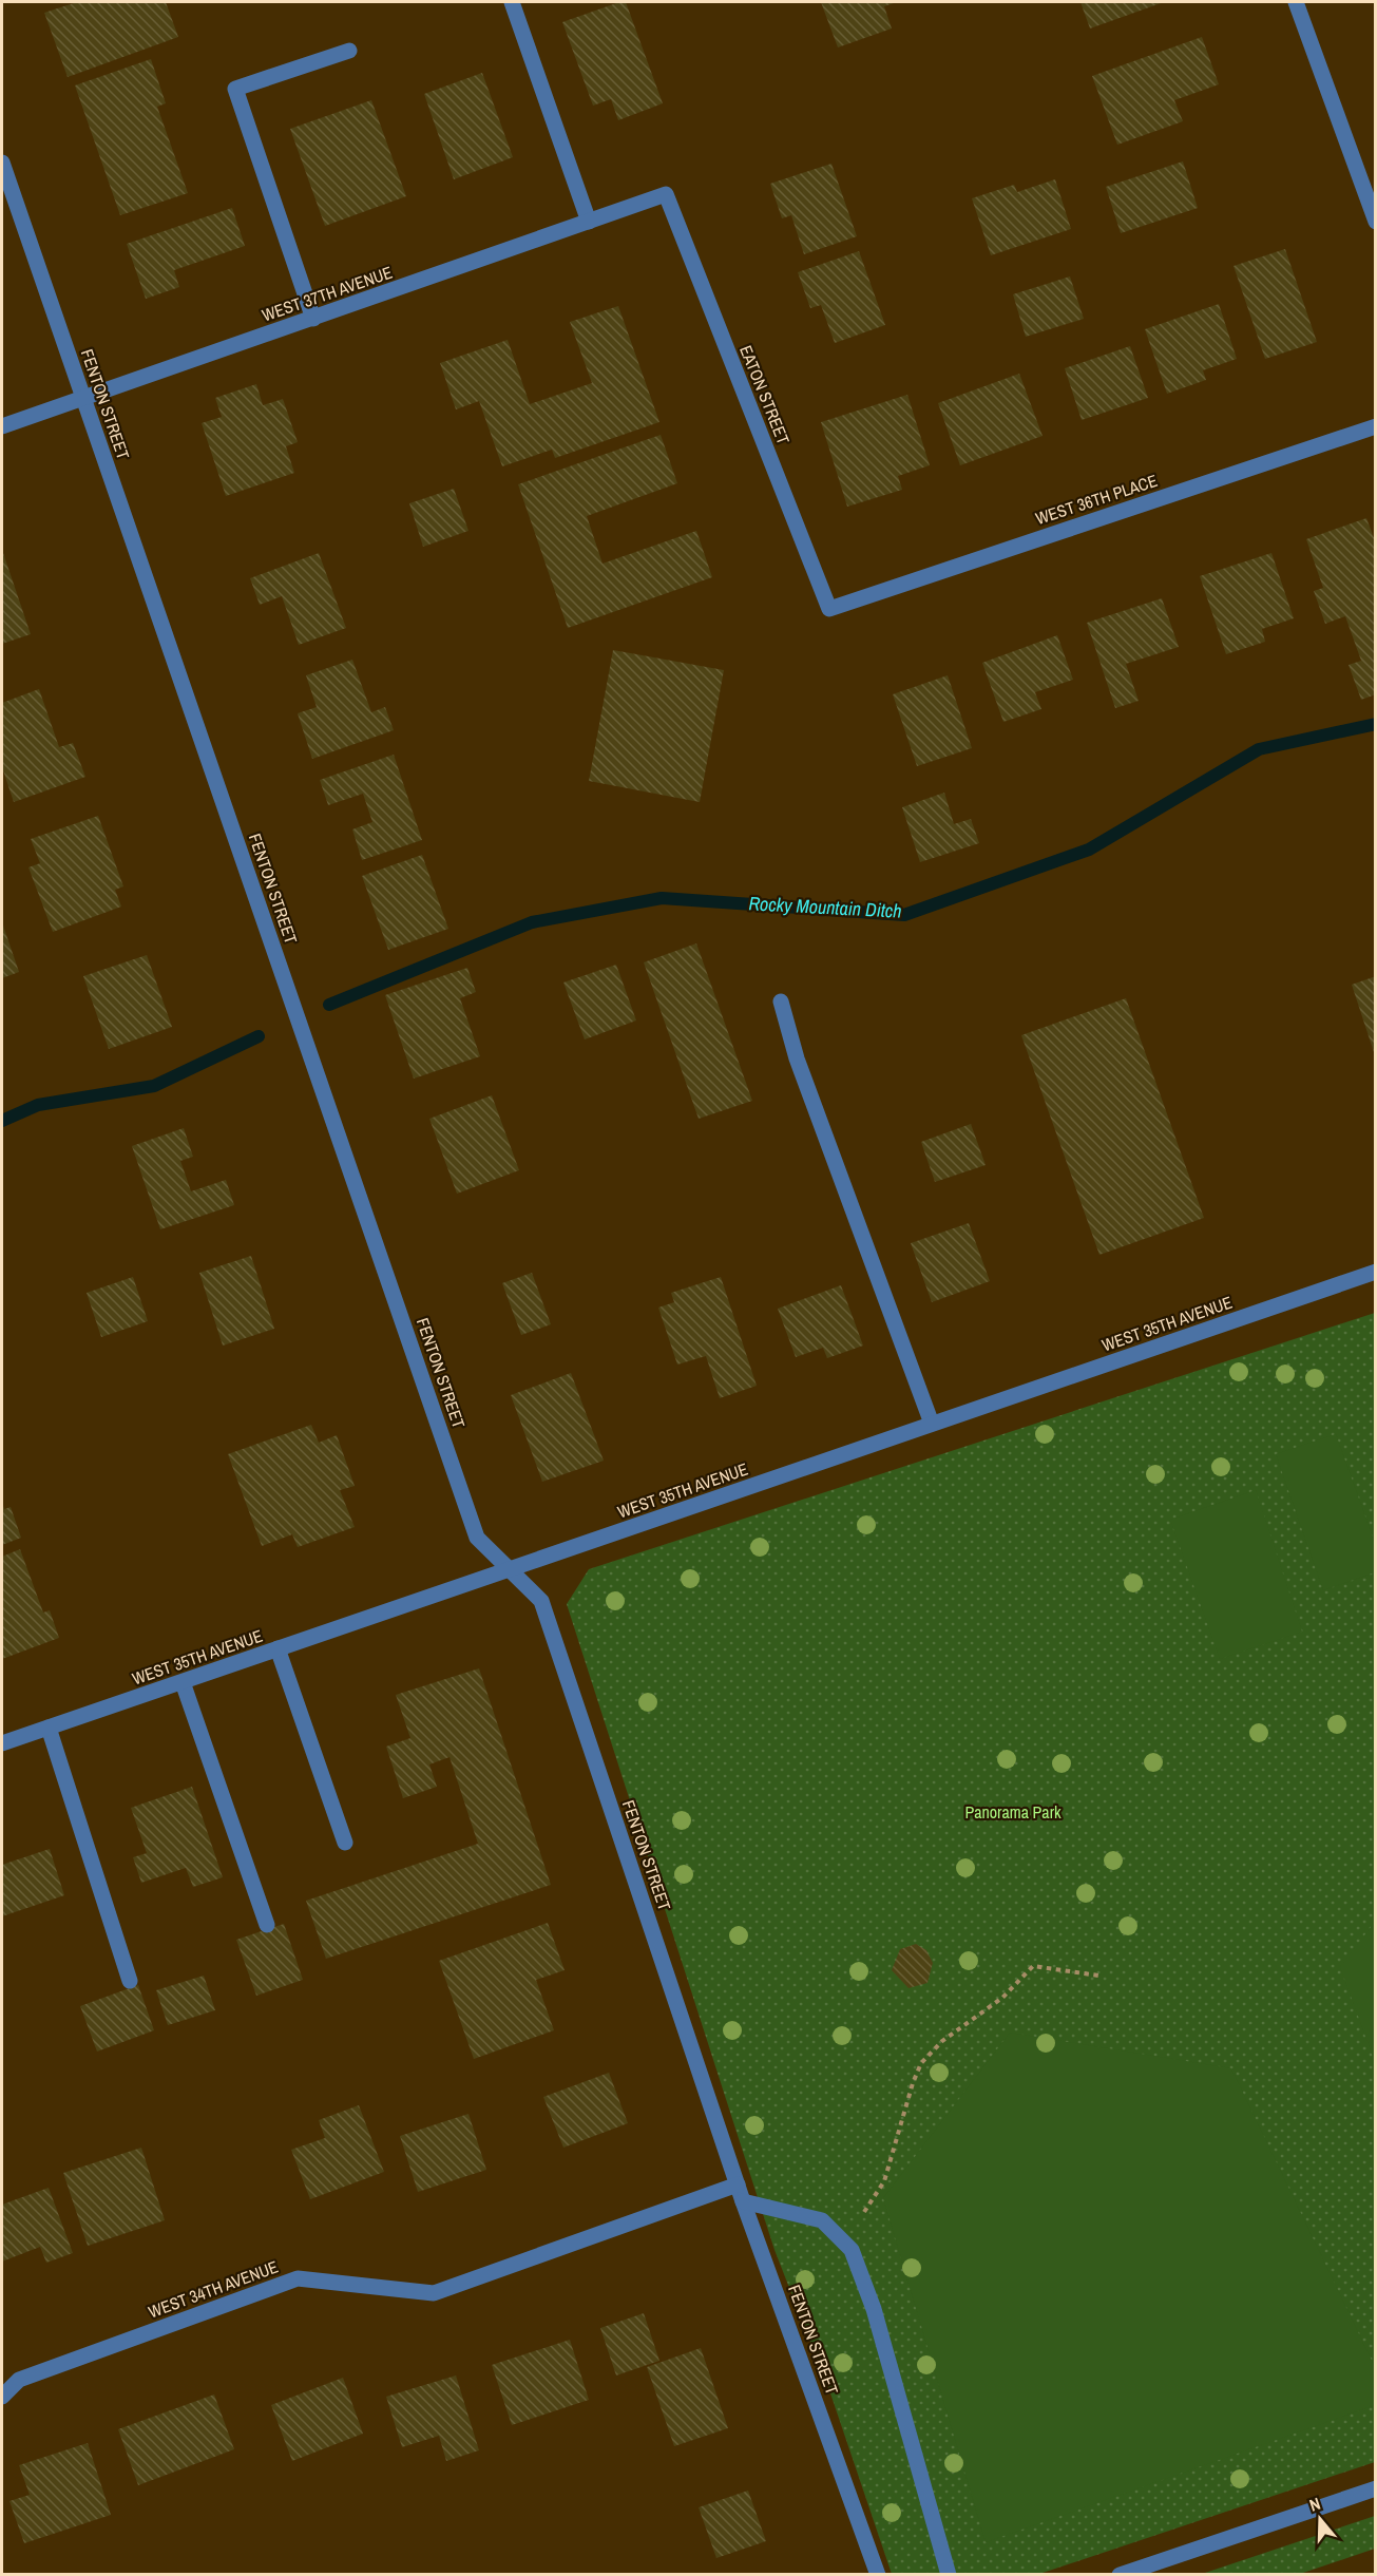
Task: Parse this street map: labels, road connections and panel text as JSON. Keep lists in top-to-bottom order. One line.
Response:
{"streets":{"street":["WEST 37TH AVENUE","EATON STREET","FENTON STREET","WEST 36TH PLACE","WEST 35TH AVENUE","WEST 34TH AVENUE"]},"crossings":[["WEST 37TH AVENUE","EATON STREET"],["WEST 37TH AVENUE","FENTON STREET"],["EATON STREET","WEST 36TH PLACE"],["FENTON STREET","WEST 35TH AVENUE"],["FENTON STREET","WEST 34TH AVENUE"]],"water":["Rocky Mountain Ditch"],"parks":["Panorama Park"],"north":"top"}
